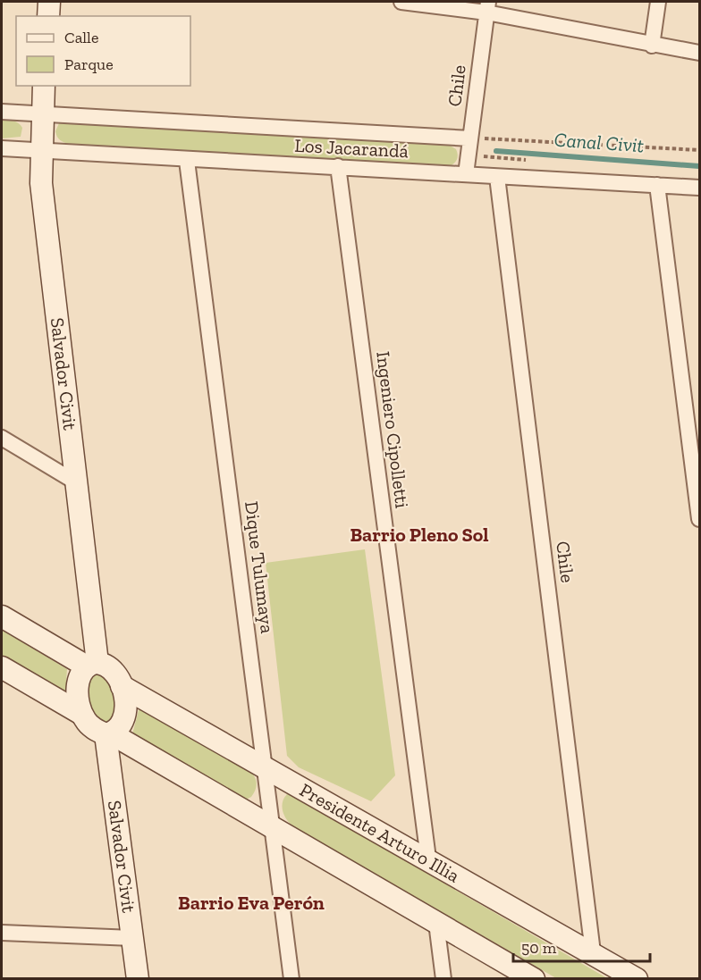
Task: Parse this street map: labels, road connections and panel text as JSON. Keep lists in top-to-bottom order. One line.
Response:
{"streets":{"street":["Chile","Los Jacarandá","Salvador Civit","Ingeniero Cipolletti","Dique Tulumaya","Presidente Arturo Illia"]},"crossings":[["Chile","Los Jacarandá"],["Chile","Presidente Arturo Illia"],["Los Jacarandá","Salvador Civit"],["Los Jacarandá","Ingeniero Cipolletti"],["Los Jacarandá","Dique Tulumaya"],["Salvador Civit","Presidente Arturo Illia"],["Ingeniero Cipolletti","Presidente Arturo Illia"],["Dique Tulumaya","Presidente Arturo Illia"]],"districts":["Barrio Pleno Sol","Barrio Eva Perón"],"water":["Canal Civit"],"legend":["Calle","Parque"],"scale_bar":"50 m"}
